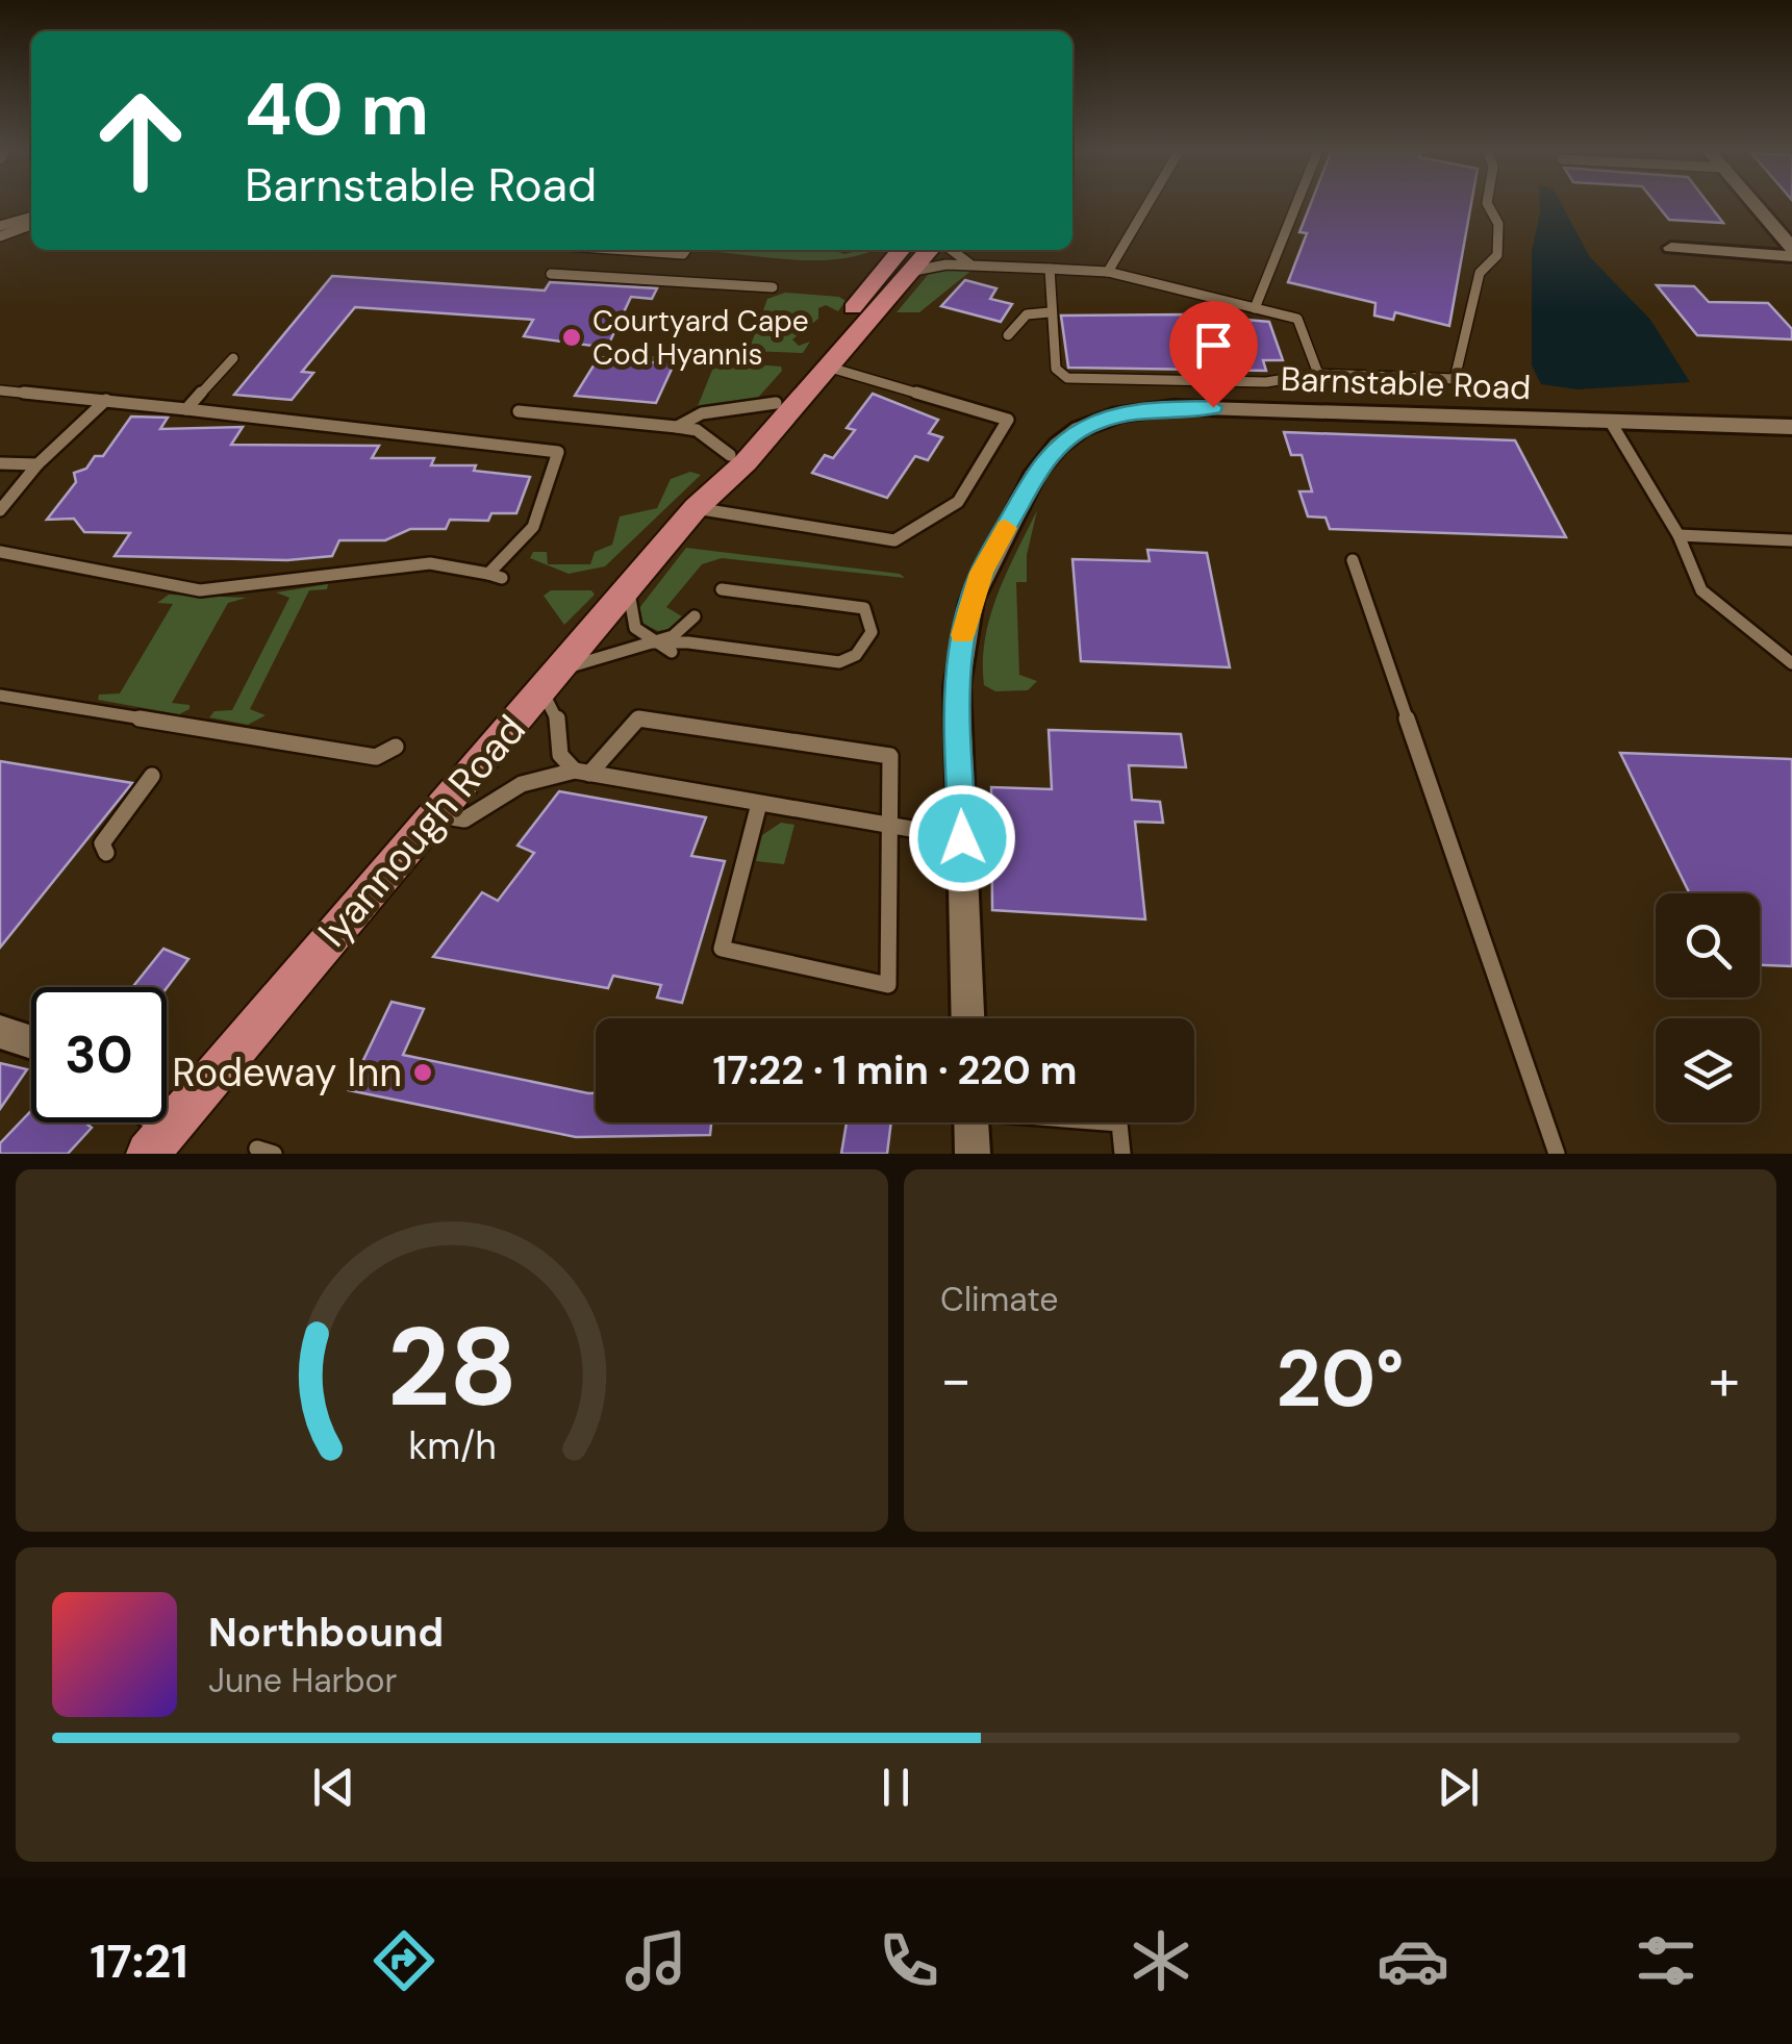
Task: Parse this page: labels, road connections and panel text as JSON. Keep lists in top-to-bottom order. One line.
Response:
{"streets":{"main road":["Iyannough Road"],"street":["Barnstable Road"]},"places":["Courtyard Cape Cod Hyannis","Rodeway Inn"],"page":{"turn":["40 m","Barnstable Road"],"limit":"30","trip":"17:22 · 1 min · 220 m","tile":"Climate","heat":["−","20°","+"],"song":["Northbound","June Harbor"],"tabs":"17:21","gauge":["28","km/h"]}}
